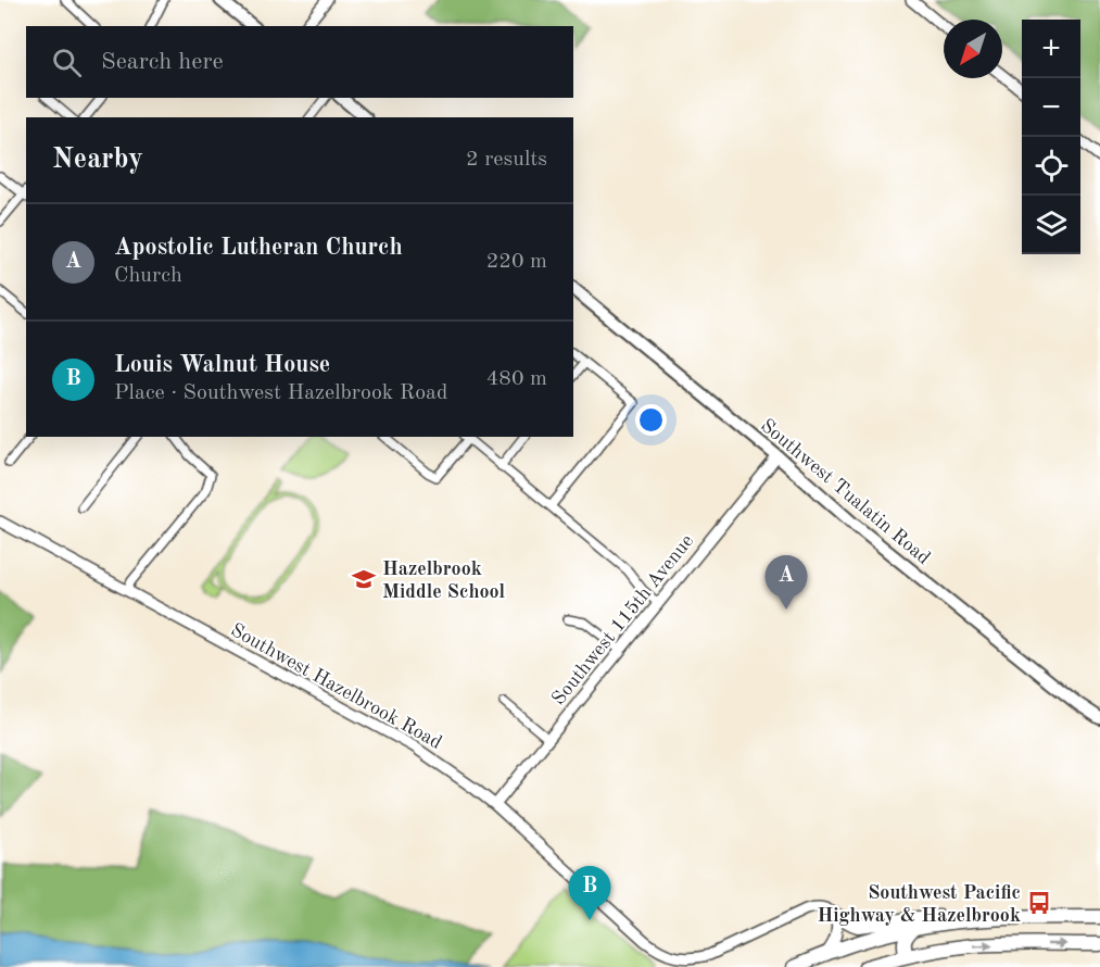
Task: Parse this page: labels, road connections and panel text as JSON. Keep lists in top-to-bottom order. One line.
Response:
{"streets":{"main road":["Southwest Tualatin Road"],"street":["Southwest 115th Avenue","Southwest Hazelbrook Road"]},"crossings":[["Southwest Tualatin Road","Southwest 115th Avenue"],["Southwest 115th Avenue","Southwest Hazelbrook Road"]],"places":{"school or university":["Hazelbrook Middle School"],"bus stop":["Southwest Pacific Highway & Hazelbrook"]},"north":"bottom left","page":{"map_buttons":["+","−"],"search":"Search here","heading":["Nearby","2 results"],"list":[{"mark":"A","name":"Apostolic Lutheran Church","note":"Church","value":"220 m"},{"mark":"B","name":"Louis Walnut House","note":"Place · Southwest Hazelbrook Road","value":"480 m"}],"pins":["A","B"]}}
